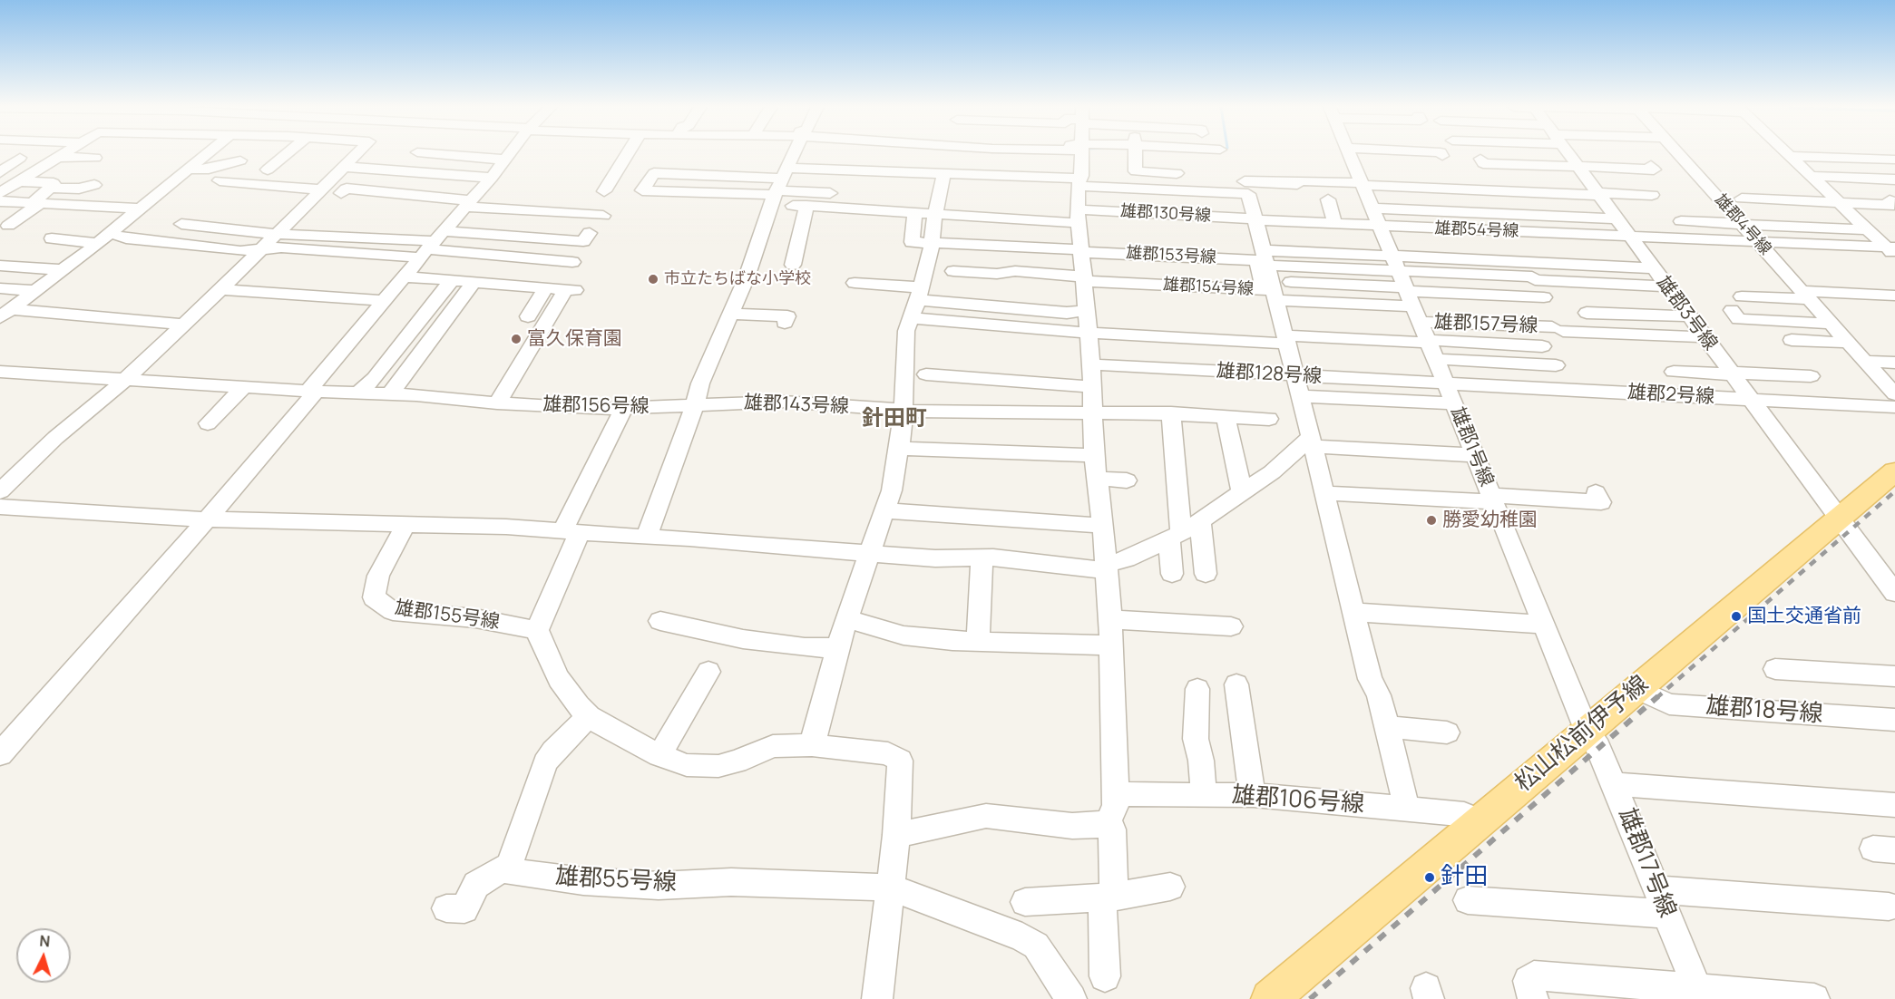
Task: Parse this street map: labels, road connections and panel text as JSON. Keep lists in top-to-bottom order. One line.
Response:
{"streets":{"main road":["松山松前伊予線"],"street":["雄郡130号線","雄郡4号線","雄郡54号線","雄郡153号線","雄郡154号線","雄郡3号線","雄郡157号線","雄郡128号線","雄郡2号線","雄郡143号線","雄郡156号線","雄郡1号線","雄郡155号線","雄郡18号線","雄郡106号線","雄郡17号線","雄郡55号線"]},"crossings":[["雄郡130号線","雄郡54号線"],["雄郡4号線","雄郡54号線"],["雄郡54号線","雄郡3号線"],["雄郡54号線","雄郡1号線"],["雄郡153号線","雄郡154号線"],["雄郡154号線","雄郡157号線"],["雄郡154号線","雄郡1号線"],["雄郡3号線","雄郡157号線"],["雄郡3号線","雄郡2号線"],["雄郡3号線","松山松前伊予線"],["雄郡157号線","雄郡1号線"],["雄郡128号線","雄郡2号線"],["雄郡128号線","雄郡1号線"],["雄郡2号線","雄郡1号線"],["雄郡143号線","雄郡156号線"],["雄郡1号線","松山松前伊予線"],["雄郡1号線","雄郡17号線"],["雄郡18号線","松山松前伊予線"],["松山松前伊予線","雄郡106号線"],["松山松前伊予線","雄郡17号線"]],"districts":["針田町"],"places":["市立たちばな小学校","富久保育園","勝愛幼稚園","国土交通省前","針田"],"north":"top"}
